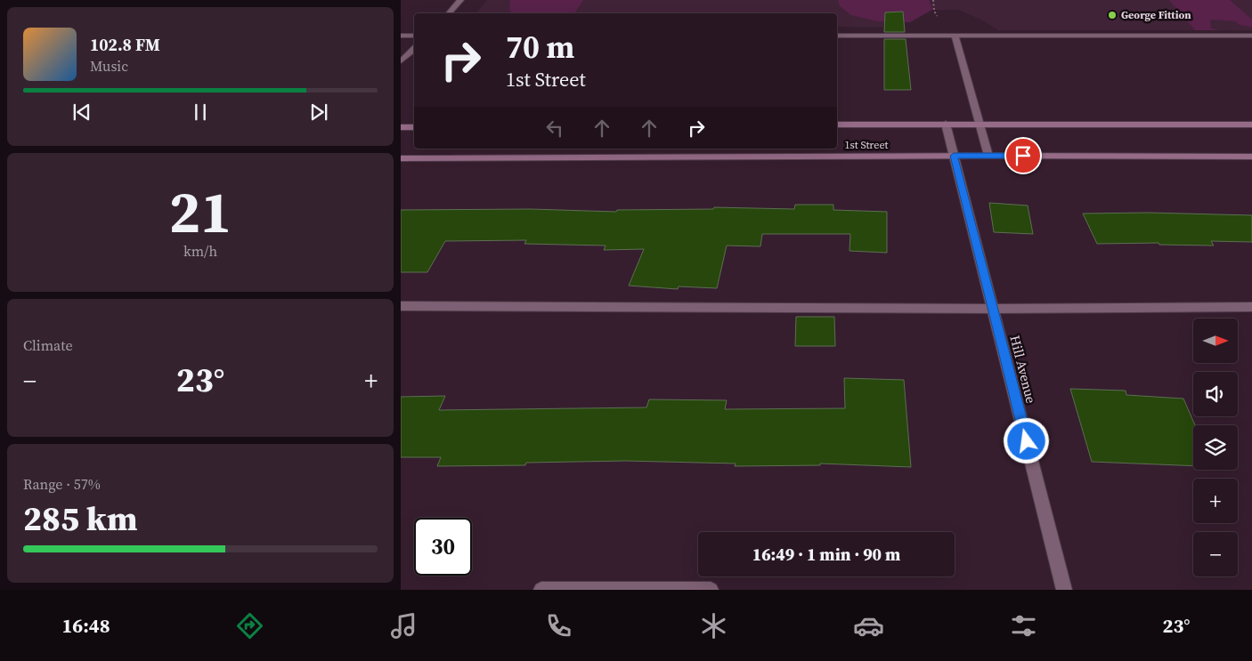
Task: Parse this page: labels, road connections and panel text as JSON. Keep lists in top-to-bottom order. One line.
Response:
{"streets":{"main road":["1st Street"],"street":["Hill Avenue"]},"crossings":[["1st Street","Hill Avenue"]],"places":["George Fittion"],"north":"right","page":{"turn":["70 m","1st Street"],"song":["102.8 FM","Music"],"tile":[["21","km/h"],"Climate",["Range · 57%","285 km"]],"map_buttons":["+","−"],"heat":["−","23°","+"],"limit":"30","trip":"16:49 · 1 min · 90 m","tabs":["16:48","23°"]}}
